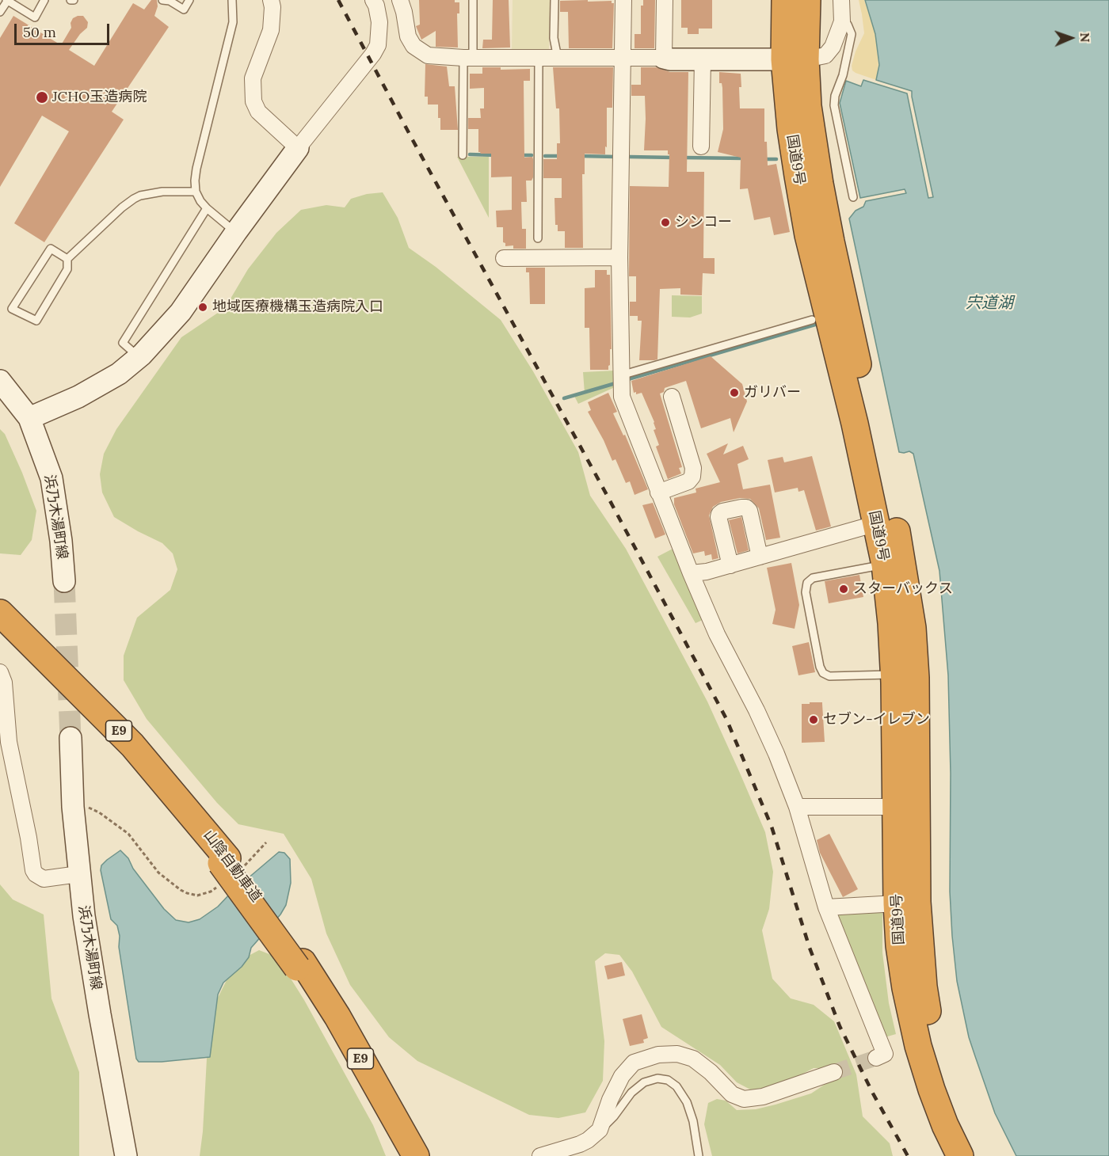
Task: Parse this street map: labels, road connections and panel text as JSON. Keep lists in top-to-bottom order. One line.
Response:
{"streets":{"highway":["国道9号","E9","山陰自動車道"],"main road":["浜乃木湯町線"]},"water":["宍道湖"],"places":["JCHO玉造病院","シンコー","地域医療機構玉造病院入口","ガリバー","スターバックス","セブン-イレブン"],"scale_bar":"50 m","north":"right"}
